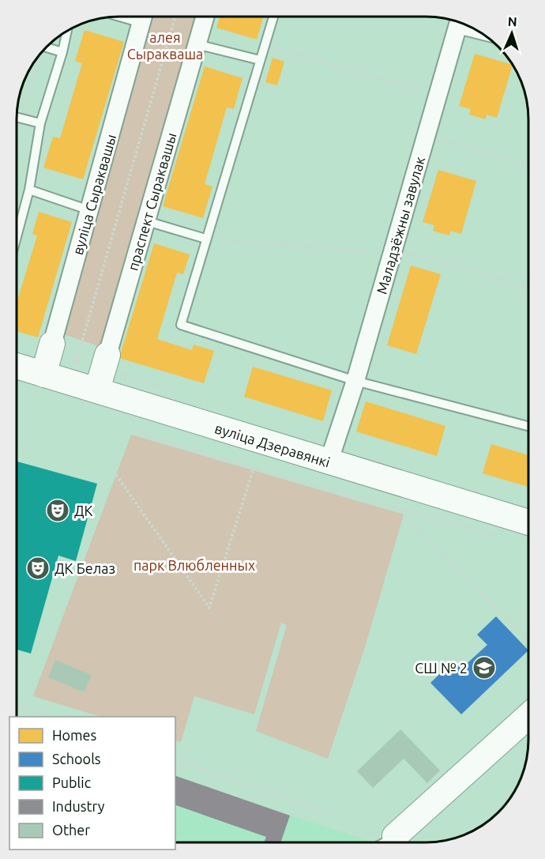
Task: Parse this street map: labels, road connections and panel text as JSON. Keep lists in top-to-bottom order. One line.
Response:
{"streets":{"street":["вуліца Сыраквашы","праспект Сыраквашы","Маладзёжны завулак","вуліца Дзеравянкі"]},"crossings":[["вуліца Сыраквашы","вуліца Дзеравянкі"],["праспект Сыраквашы","вуліца Дзеравянкі"],["Маладзёжны завулак","вуліца Дзеравянкі"]],"parks":["алея Сыракваша","парк Влюбленных"],"places":{"theatre":["ДК","ДК Белаз"],"school or university":["СШ № 2"]},"legend":["Homes","Schools","Public","Industry","Other"],"north":"top"}
